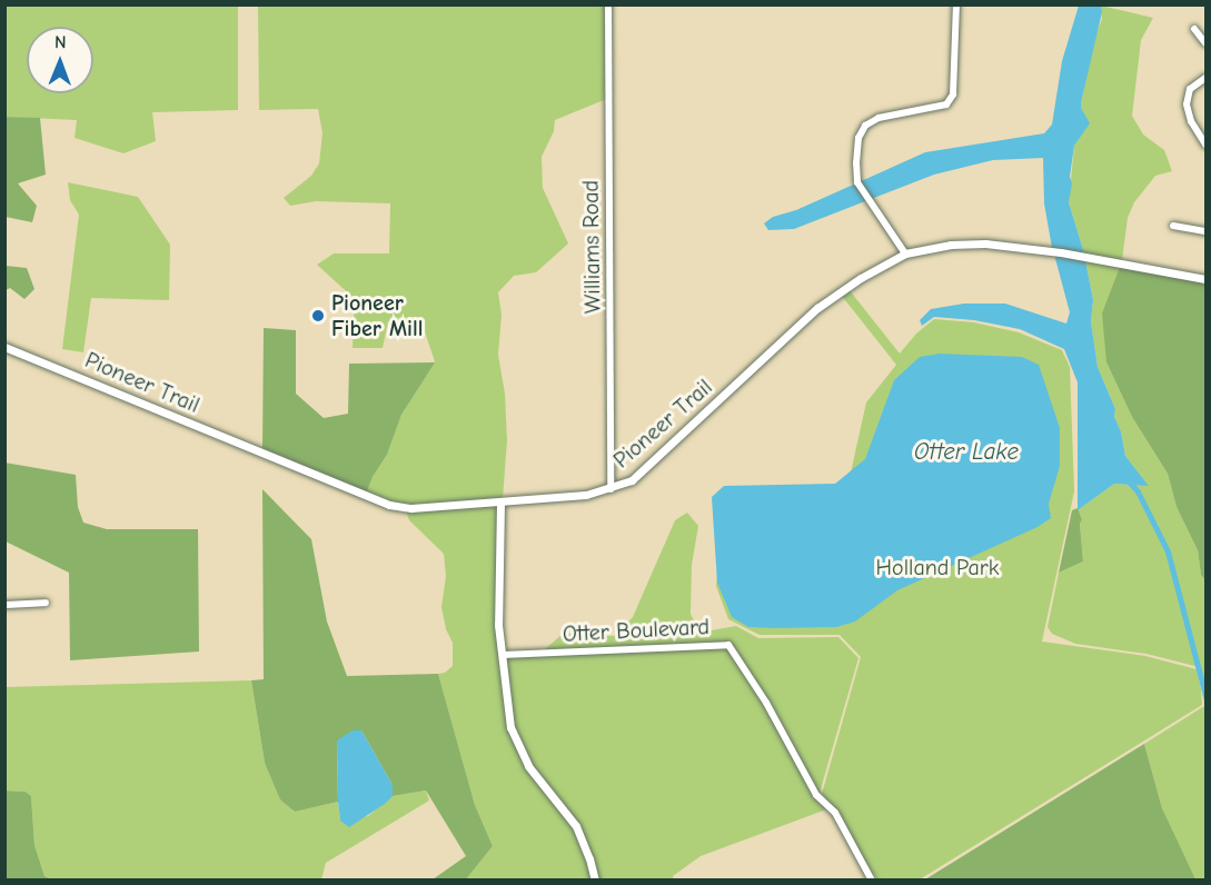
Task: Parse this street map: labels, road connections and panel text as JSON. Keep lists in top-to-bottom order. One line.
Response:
{"streets":{"street":["Williams Road","Pioneer Trail","Otter Boulevard"]},"crossings":[["Williams Road","Pioneer Trail"]],"water":["Otter Lake"],"parks":["Holland Park"],"places":["Pioneer Fiber Mill"],"north":"top"}
